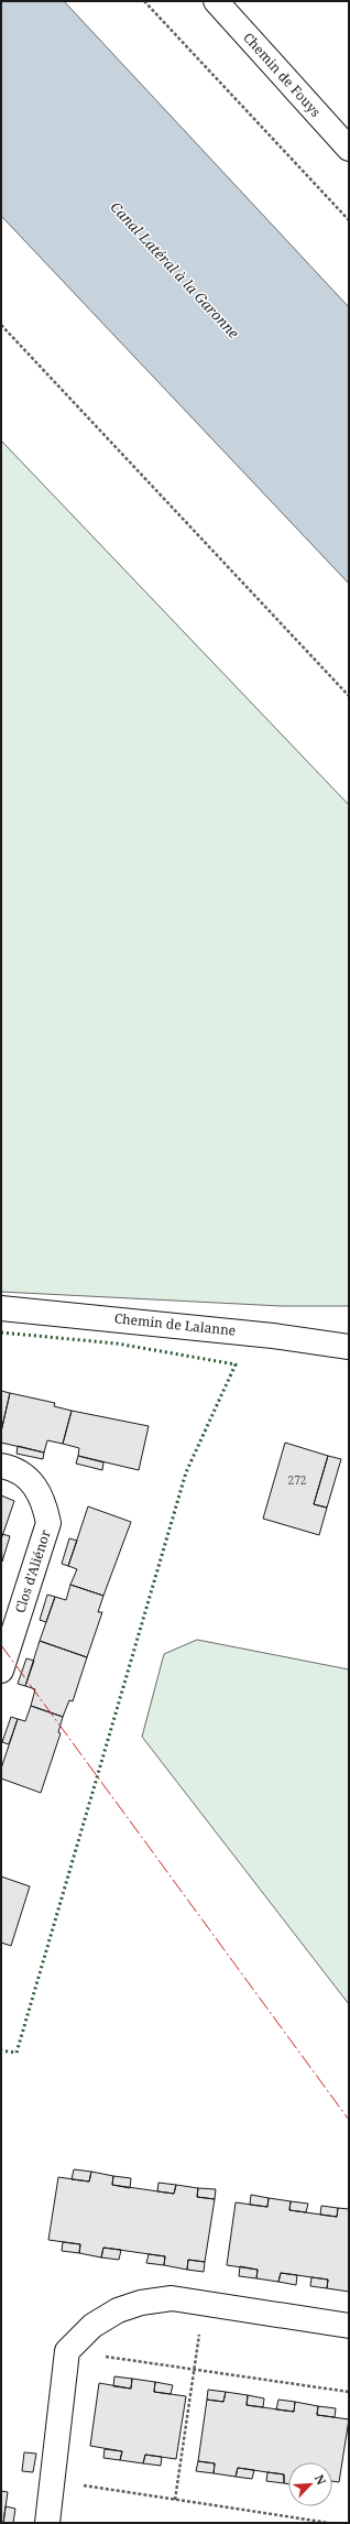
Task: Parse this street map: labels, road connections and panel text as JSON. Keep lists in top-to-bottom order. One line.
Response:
{"streets":{"street":["Chemin de Fouys","Chemin de Lalanne","Clos d'Aliénor"]},"water":["Canal Latéral à la Garonne"],"house_numbers":["272"],"north":"top right"}
